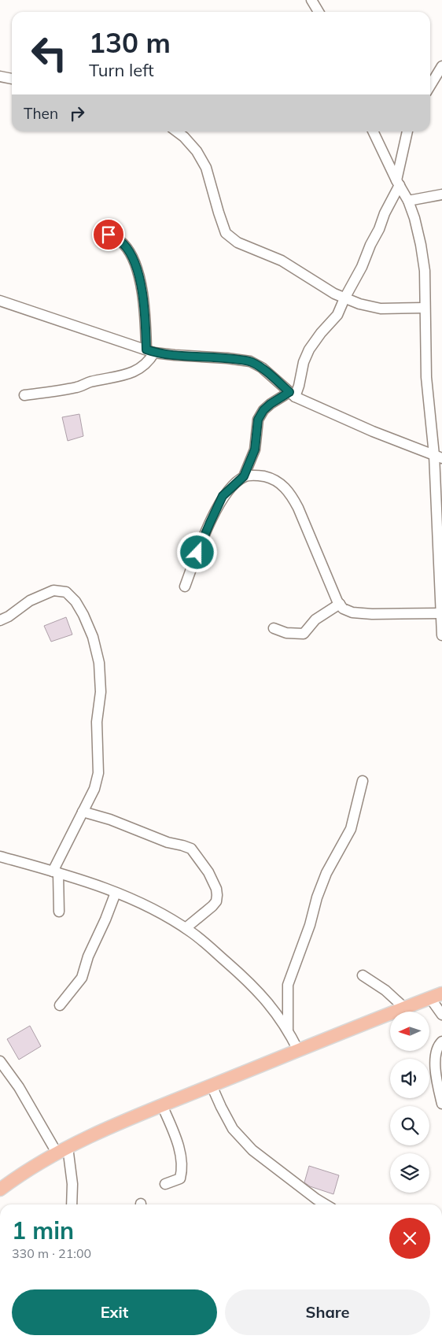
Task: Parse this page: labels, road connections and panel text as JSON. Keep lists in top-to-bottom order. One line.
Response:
{"north":"left","page":{"turn":["130 m","Turn left"],"then":"Then","heading":["1 min","330 m · 21:00"],"buttons":["Exit","Share"]}}
